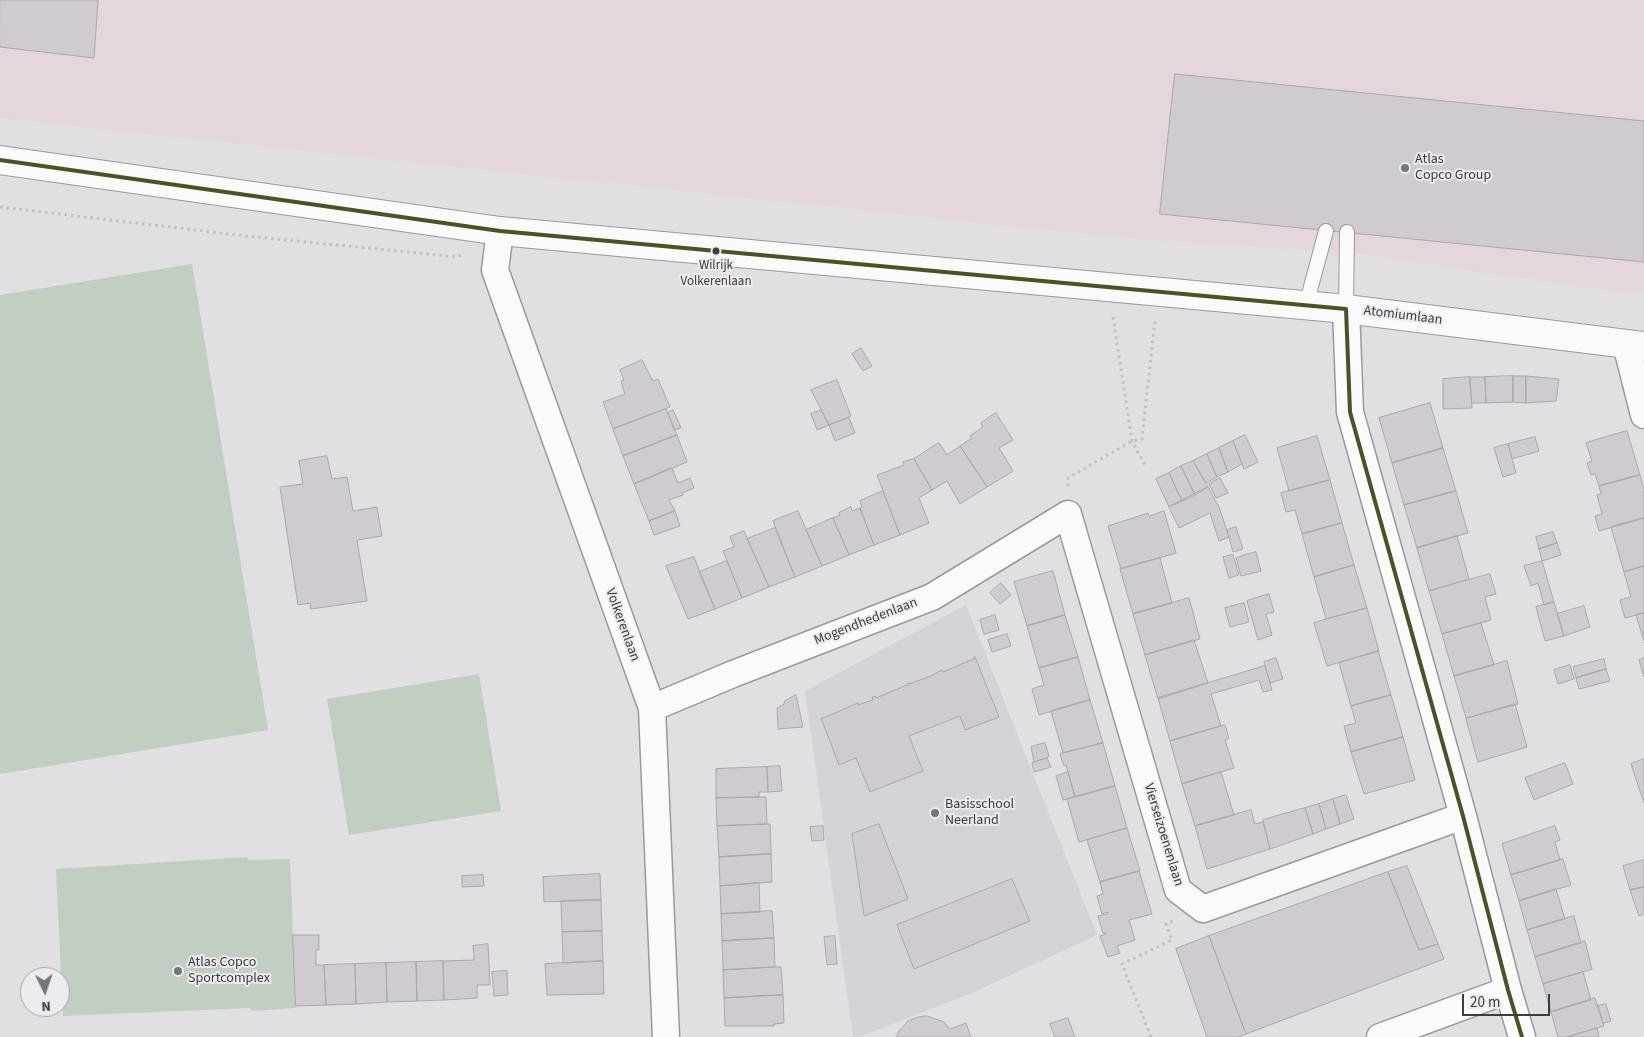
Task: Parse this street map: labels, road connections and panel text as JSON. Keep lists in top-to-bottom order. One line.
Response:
{"streets":{"street":["Atomiumlaan","Mogendhedenlaan","Volkerenlaan","Vierseizoenenlaan"]},"crossings":[["Atomiumlaan","Volkerenlaan"],["Mogendhedenlaan","Volkerenlaan"],["Mogendhedenlaan","Vierseizoenenlaan"]],"places":["Atlas Copco Group","Wilrijk Volkerenlaan","Basisschool Neerland","Atlas Copco Sportcomplex"],"scale_bar":"20 m","north":"bottom"}
